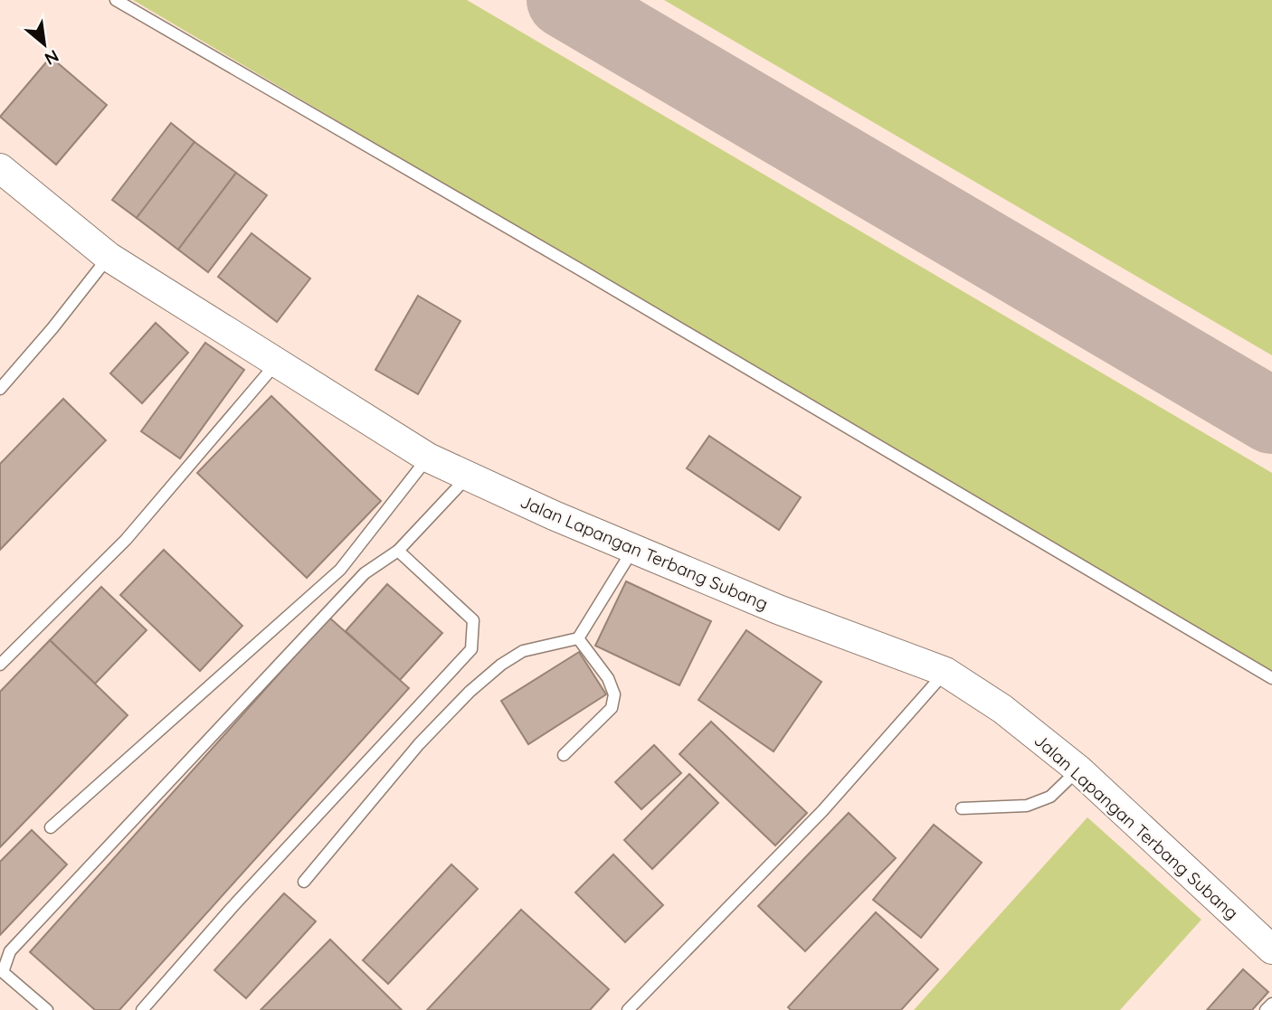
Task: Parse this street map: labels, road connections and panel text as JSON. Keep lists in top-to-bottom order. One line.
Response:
{"streets":{"street":["Jalan Lapangan Terbang Subang"]},"north":"bottom right"}
